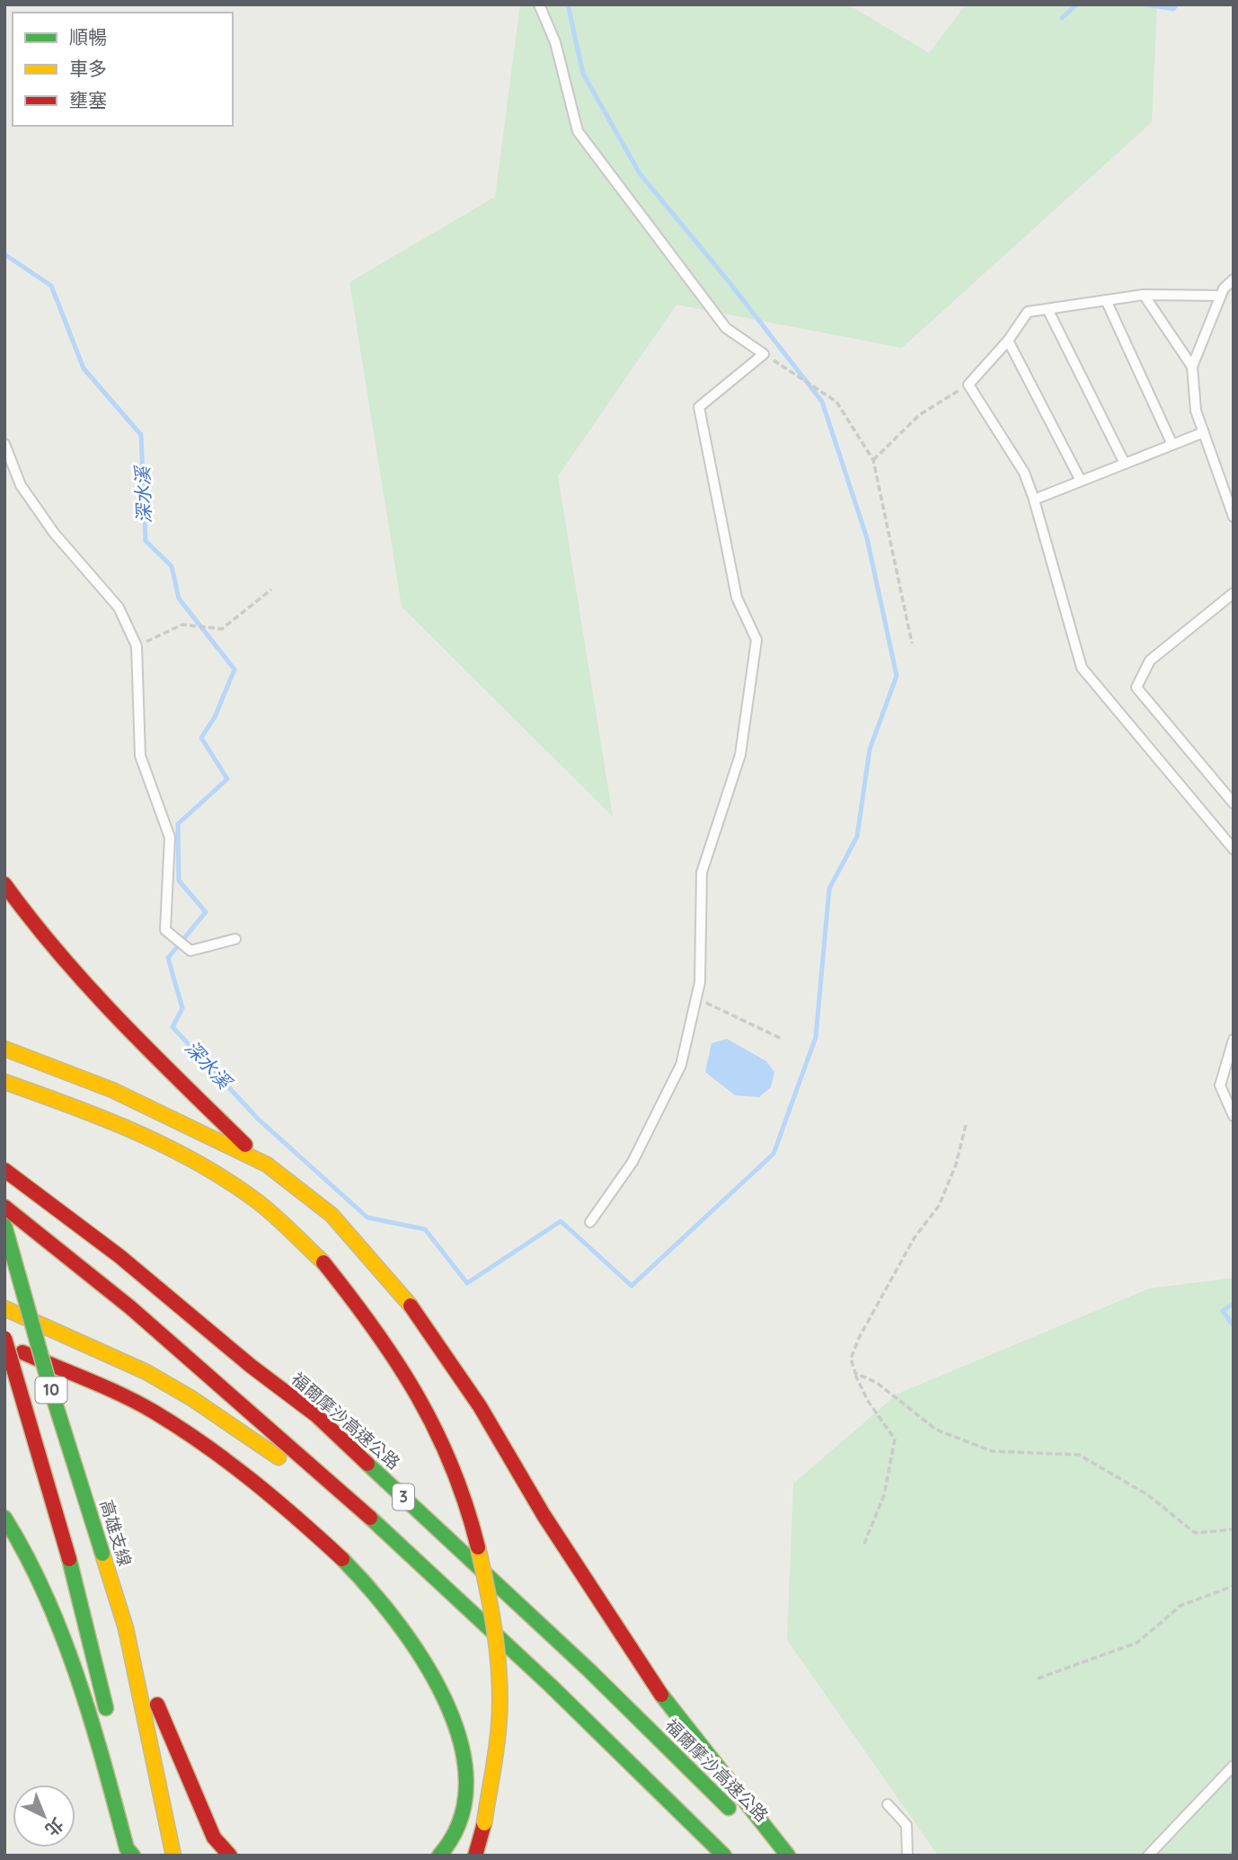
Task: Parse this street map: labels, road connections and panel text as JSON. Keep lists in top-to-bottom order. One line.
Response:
{"streets":{"highway":["10","福爾摩沙高速公路","3","高雄支線"]},"water":["深水溪"],"legend":["順暢","車多","壅塞"],"north":"bottom right"}
